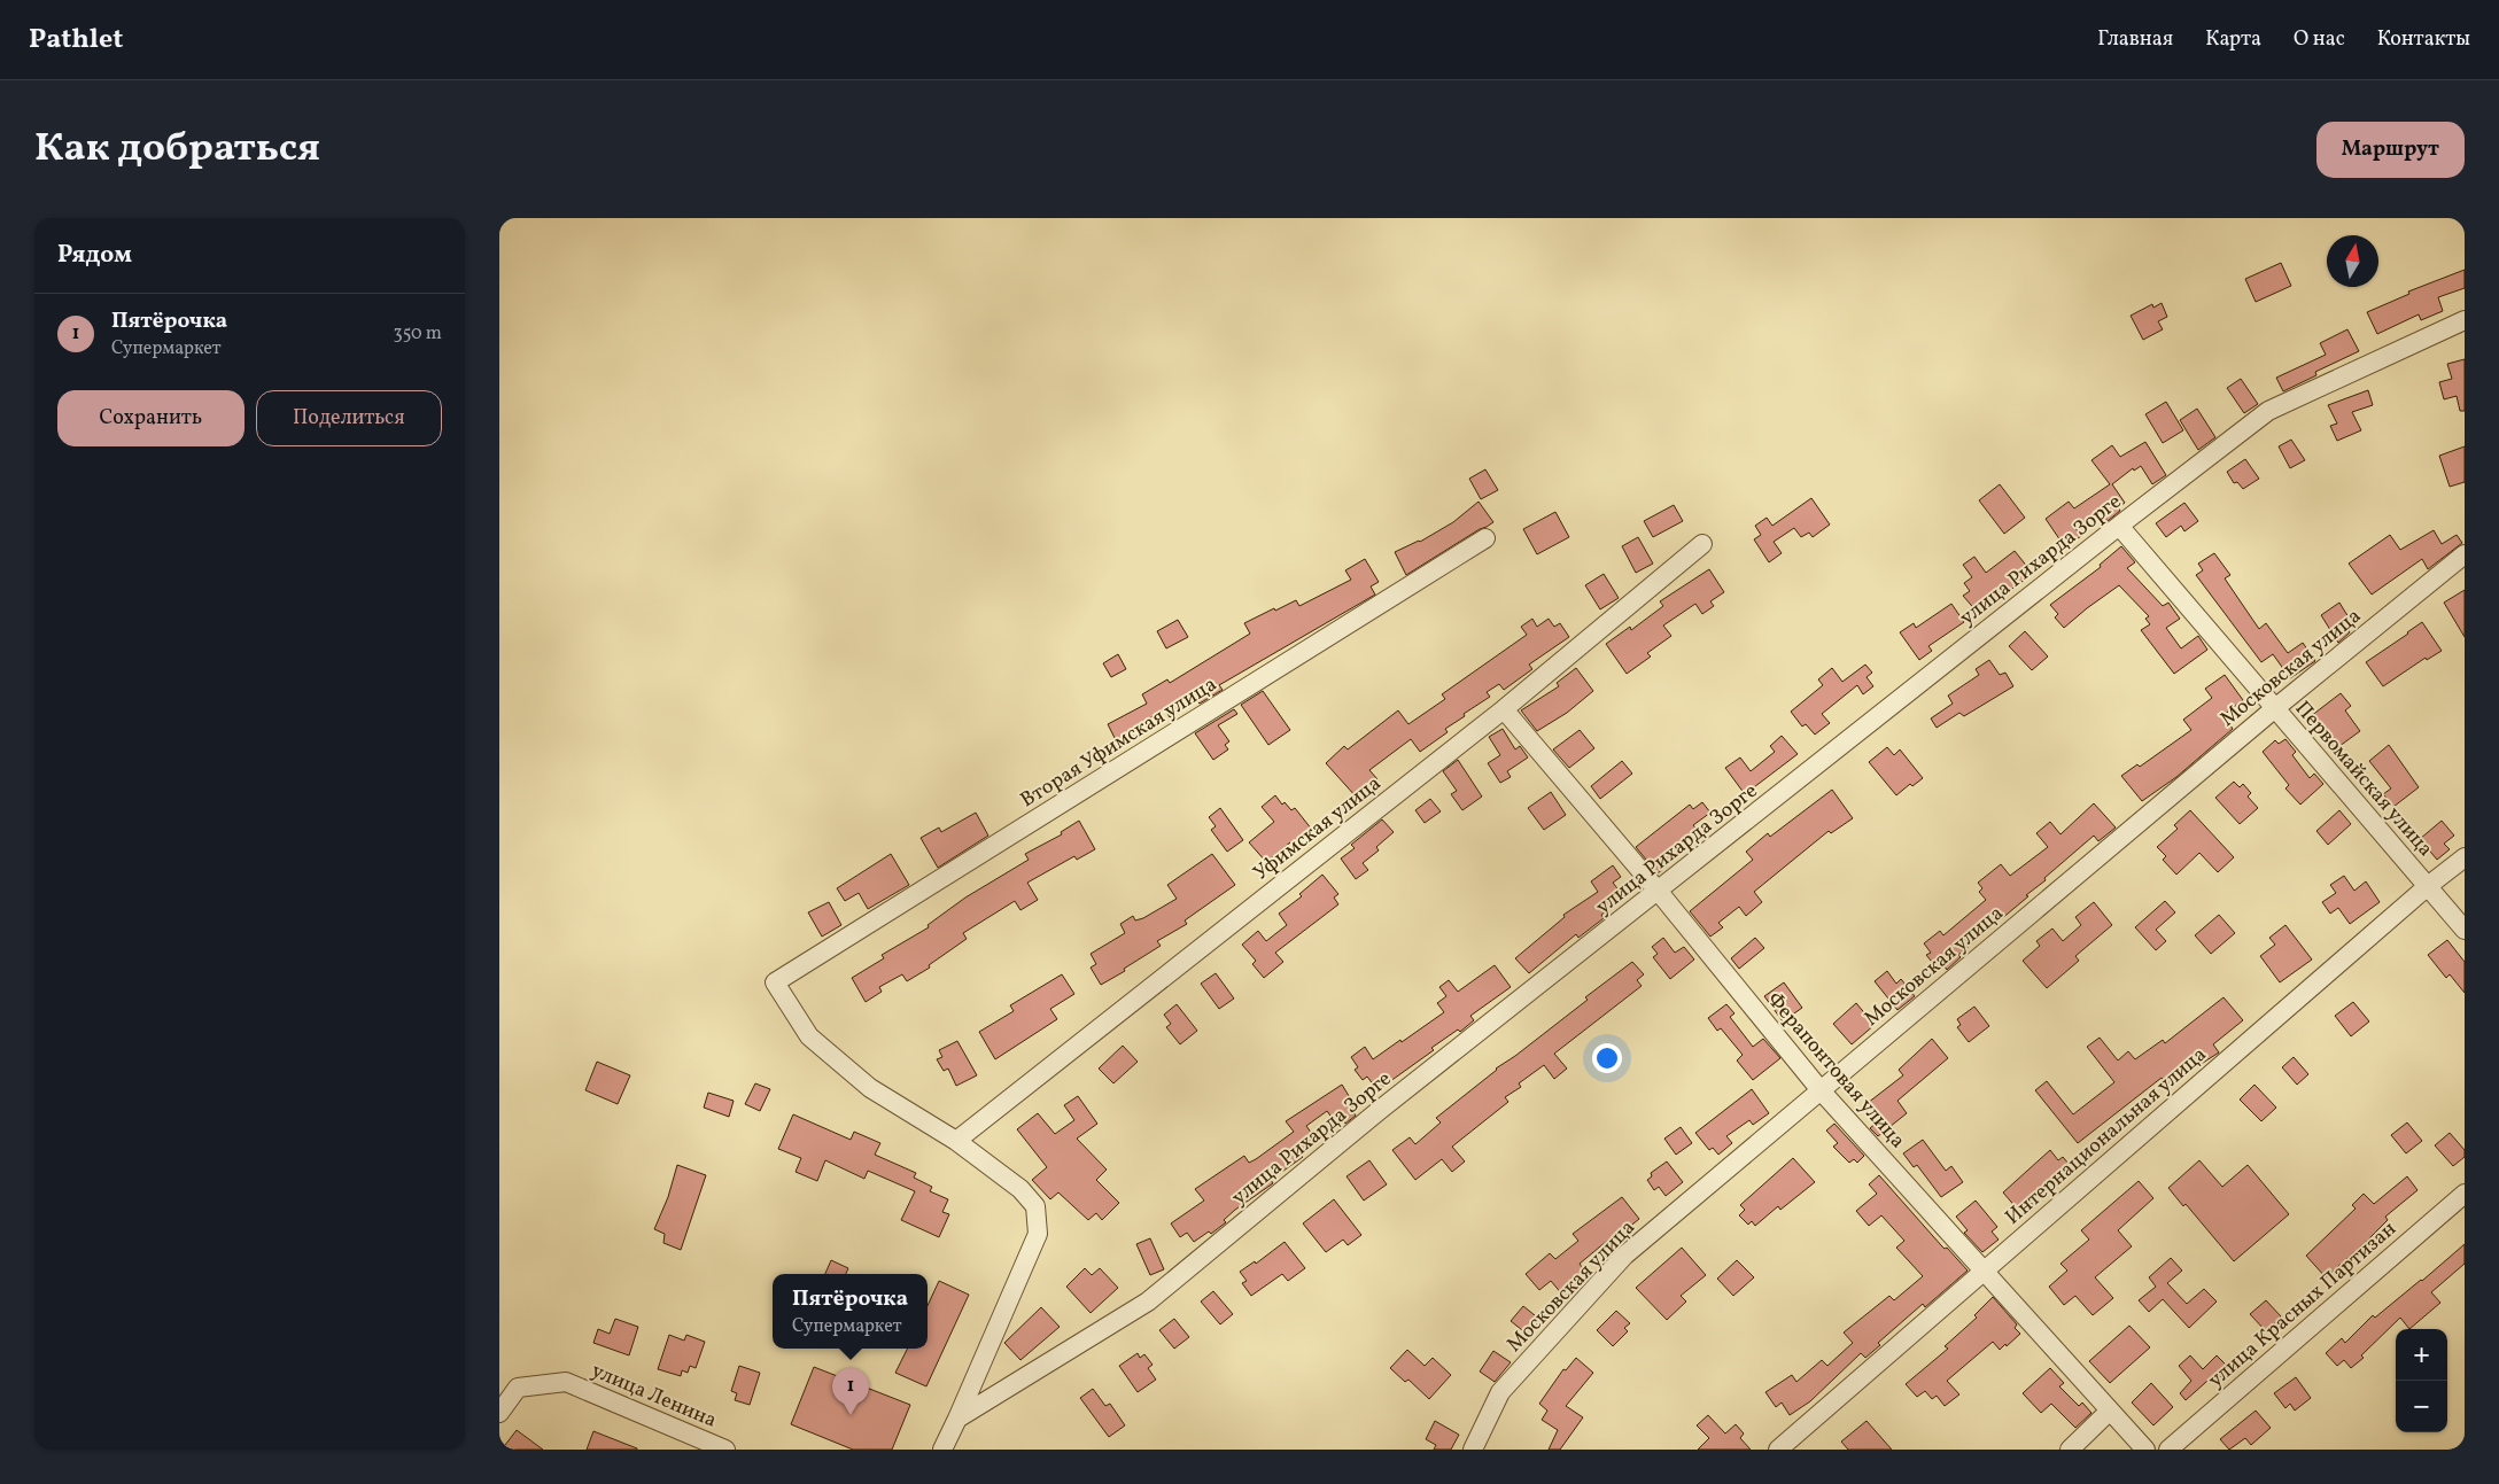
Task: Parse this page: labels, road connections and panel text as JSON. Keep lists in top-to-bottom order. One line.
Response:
{"streets":{"street":["улица Рихарда Зорге","Московская улица","Вторая Уфимская улица","Первомайская улица","Уфимская улица","Ферапонтовая улица","Интернациональная улица","улица Красных Партизан","улица Ленина"]},"crossings":[["улица Рихарда Зорге","Первомайская улица"],["улица Рихарда Зорге","Ферапонтовая улица"],["Московская улица","Первомайская улица"],["Московская улица","Ферапонтовая улица"],["Вторая Уфимская улица","Уфимская улица"],["Первомайская улица","Интернациональная улица"],["Уфимская улица","Ферапонтовая улица"],["Ферапонтовая улица","Интернациональная улица"]],"north":"top","page":{"header":"Pathlet","nav":["Главная","Карта","О нас","Контакты"],"title":"Как добраться","buttons":["Маршрут",["Сохранить","Поделиться"]],"heading":"Рядом","list":[{"mark":"1","name":"Пятёрочка","note":"Супермаркет","value":"350 m"}],"popup":["Пятёрочка","Супермаркет"],"map_buttons":["+","−"],"pins":"1"}}
